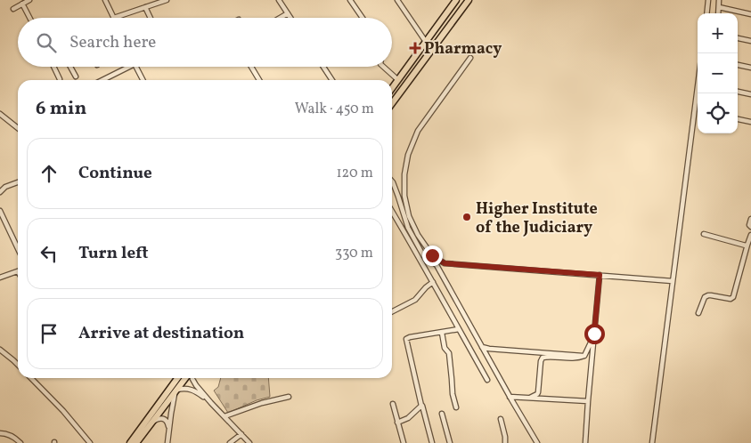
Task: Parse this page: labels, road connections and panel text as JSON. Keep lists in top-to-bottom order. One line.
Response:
{"places":{"health":["Pharmacy"],"other":["Higher Institute of the Judiciary"]},"page":{"map_buttons":["+","−"],"search":"Search here","heading":["6 min","Walk · 450 m"],"list":[["Continue","120 m"],["Turn left","330 m"],"Arrive at destination"]}}
